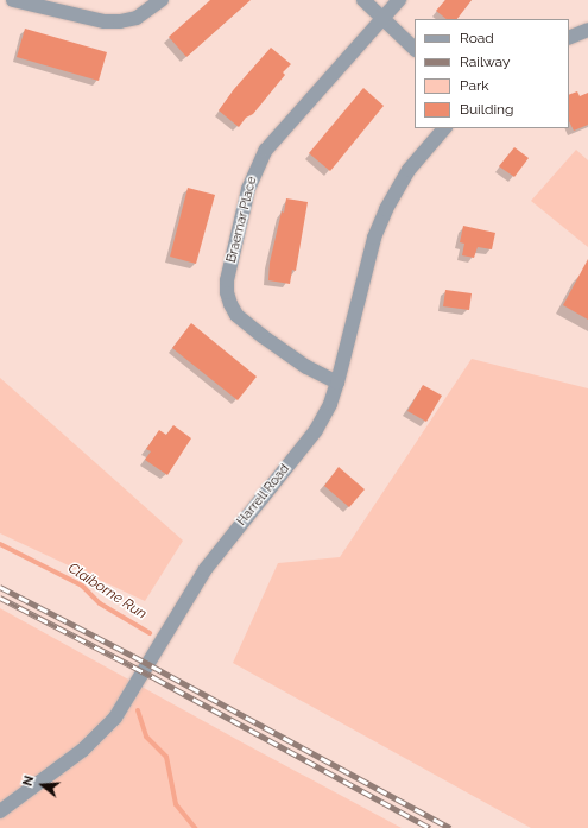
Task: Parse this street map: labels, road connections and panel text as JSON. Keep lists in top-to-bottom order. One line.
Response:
{"streets":{"street":["Braemar Place","Harrell Road"]},"crossings":[["Braemar Place","Harrell Road"]],"water":["Claiborne Run"],"legend":["Road","Railway","Park","Building"],"north":"left"}
